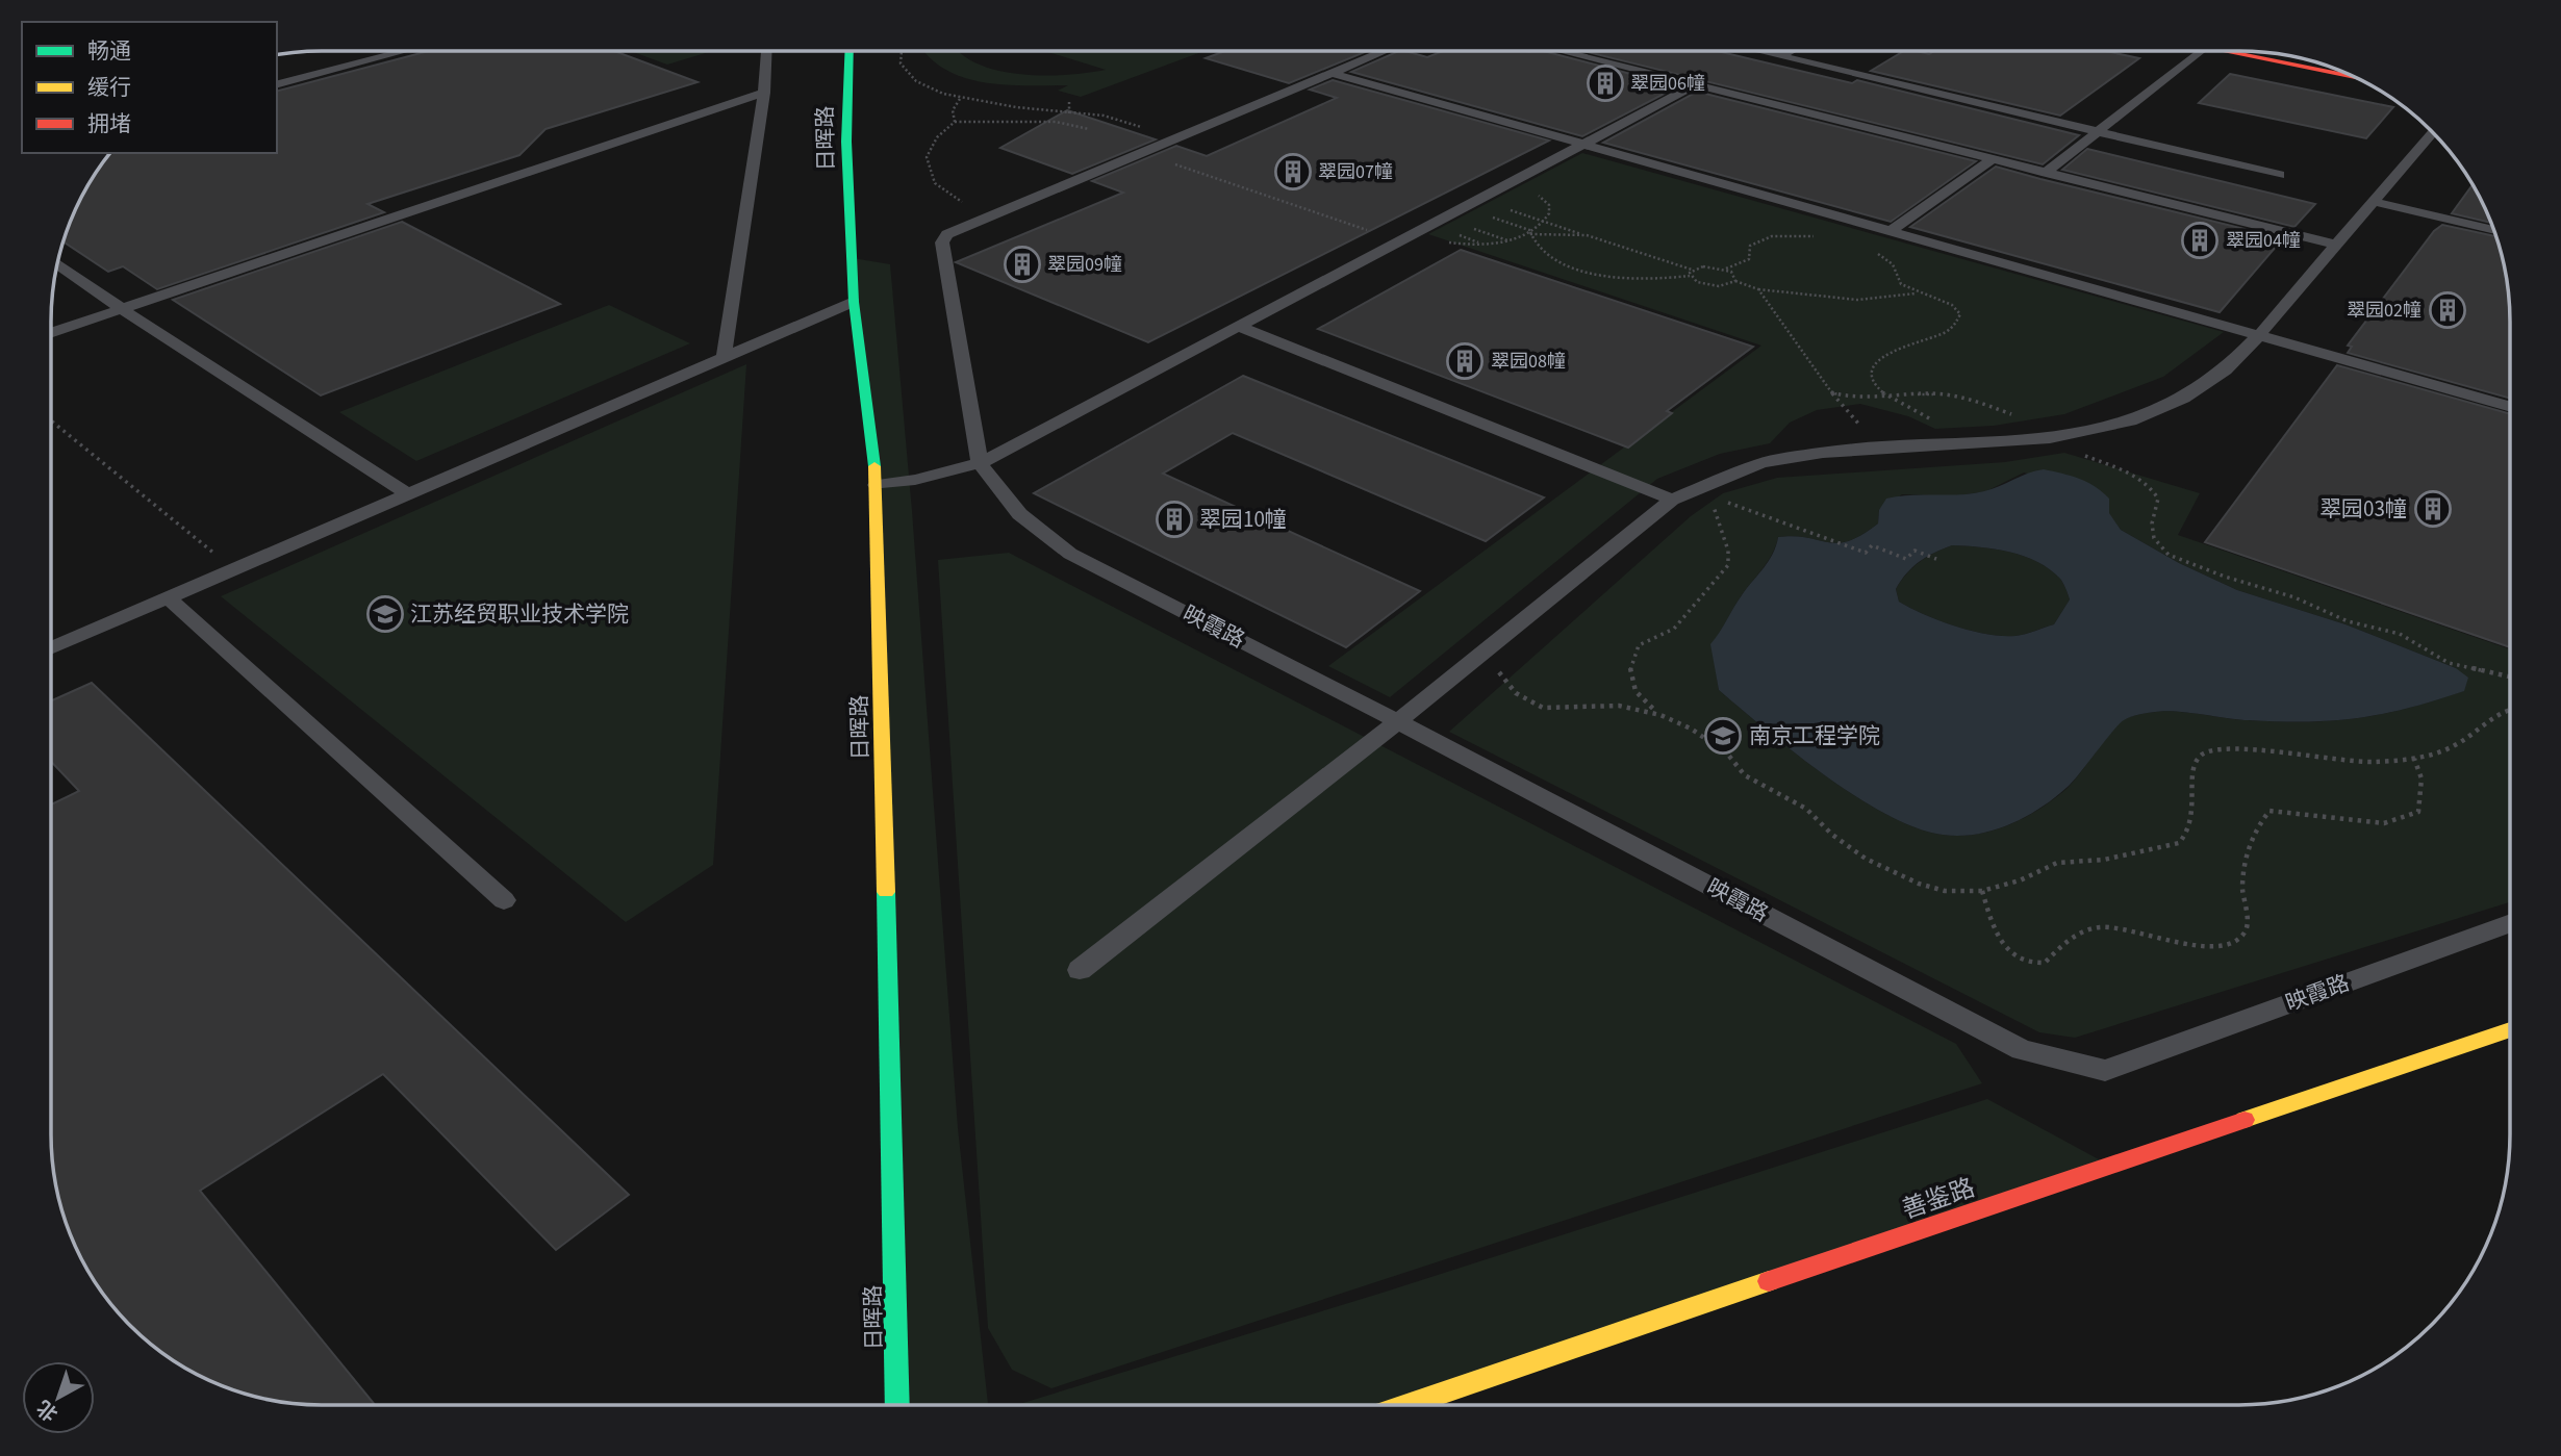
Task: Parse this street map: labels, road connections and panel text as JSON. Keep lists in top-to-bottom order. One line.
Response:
{"streets":{"street":["日晖路","善鉴路"],"lane":["映霞路"]},"places":{"building":["翠园06幢","翠园07幢","翠园04幢","翠园09幢","翠园02幢","翠园08幢","翠园03幢","翠园10幢"],"school or university":["江苏经贸职业技术学院","南京工程学院"]},"legend":["畅通","缓行","拥堵"],"north":"bottom left"}
